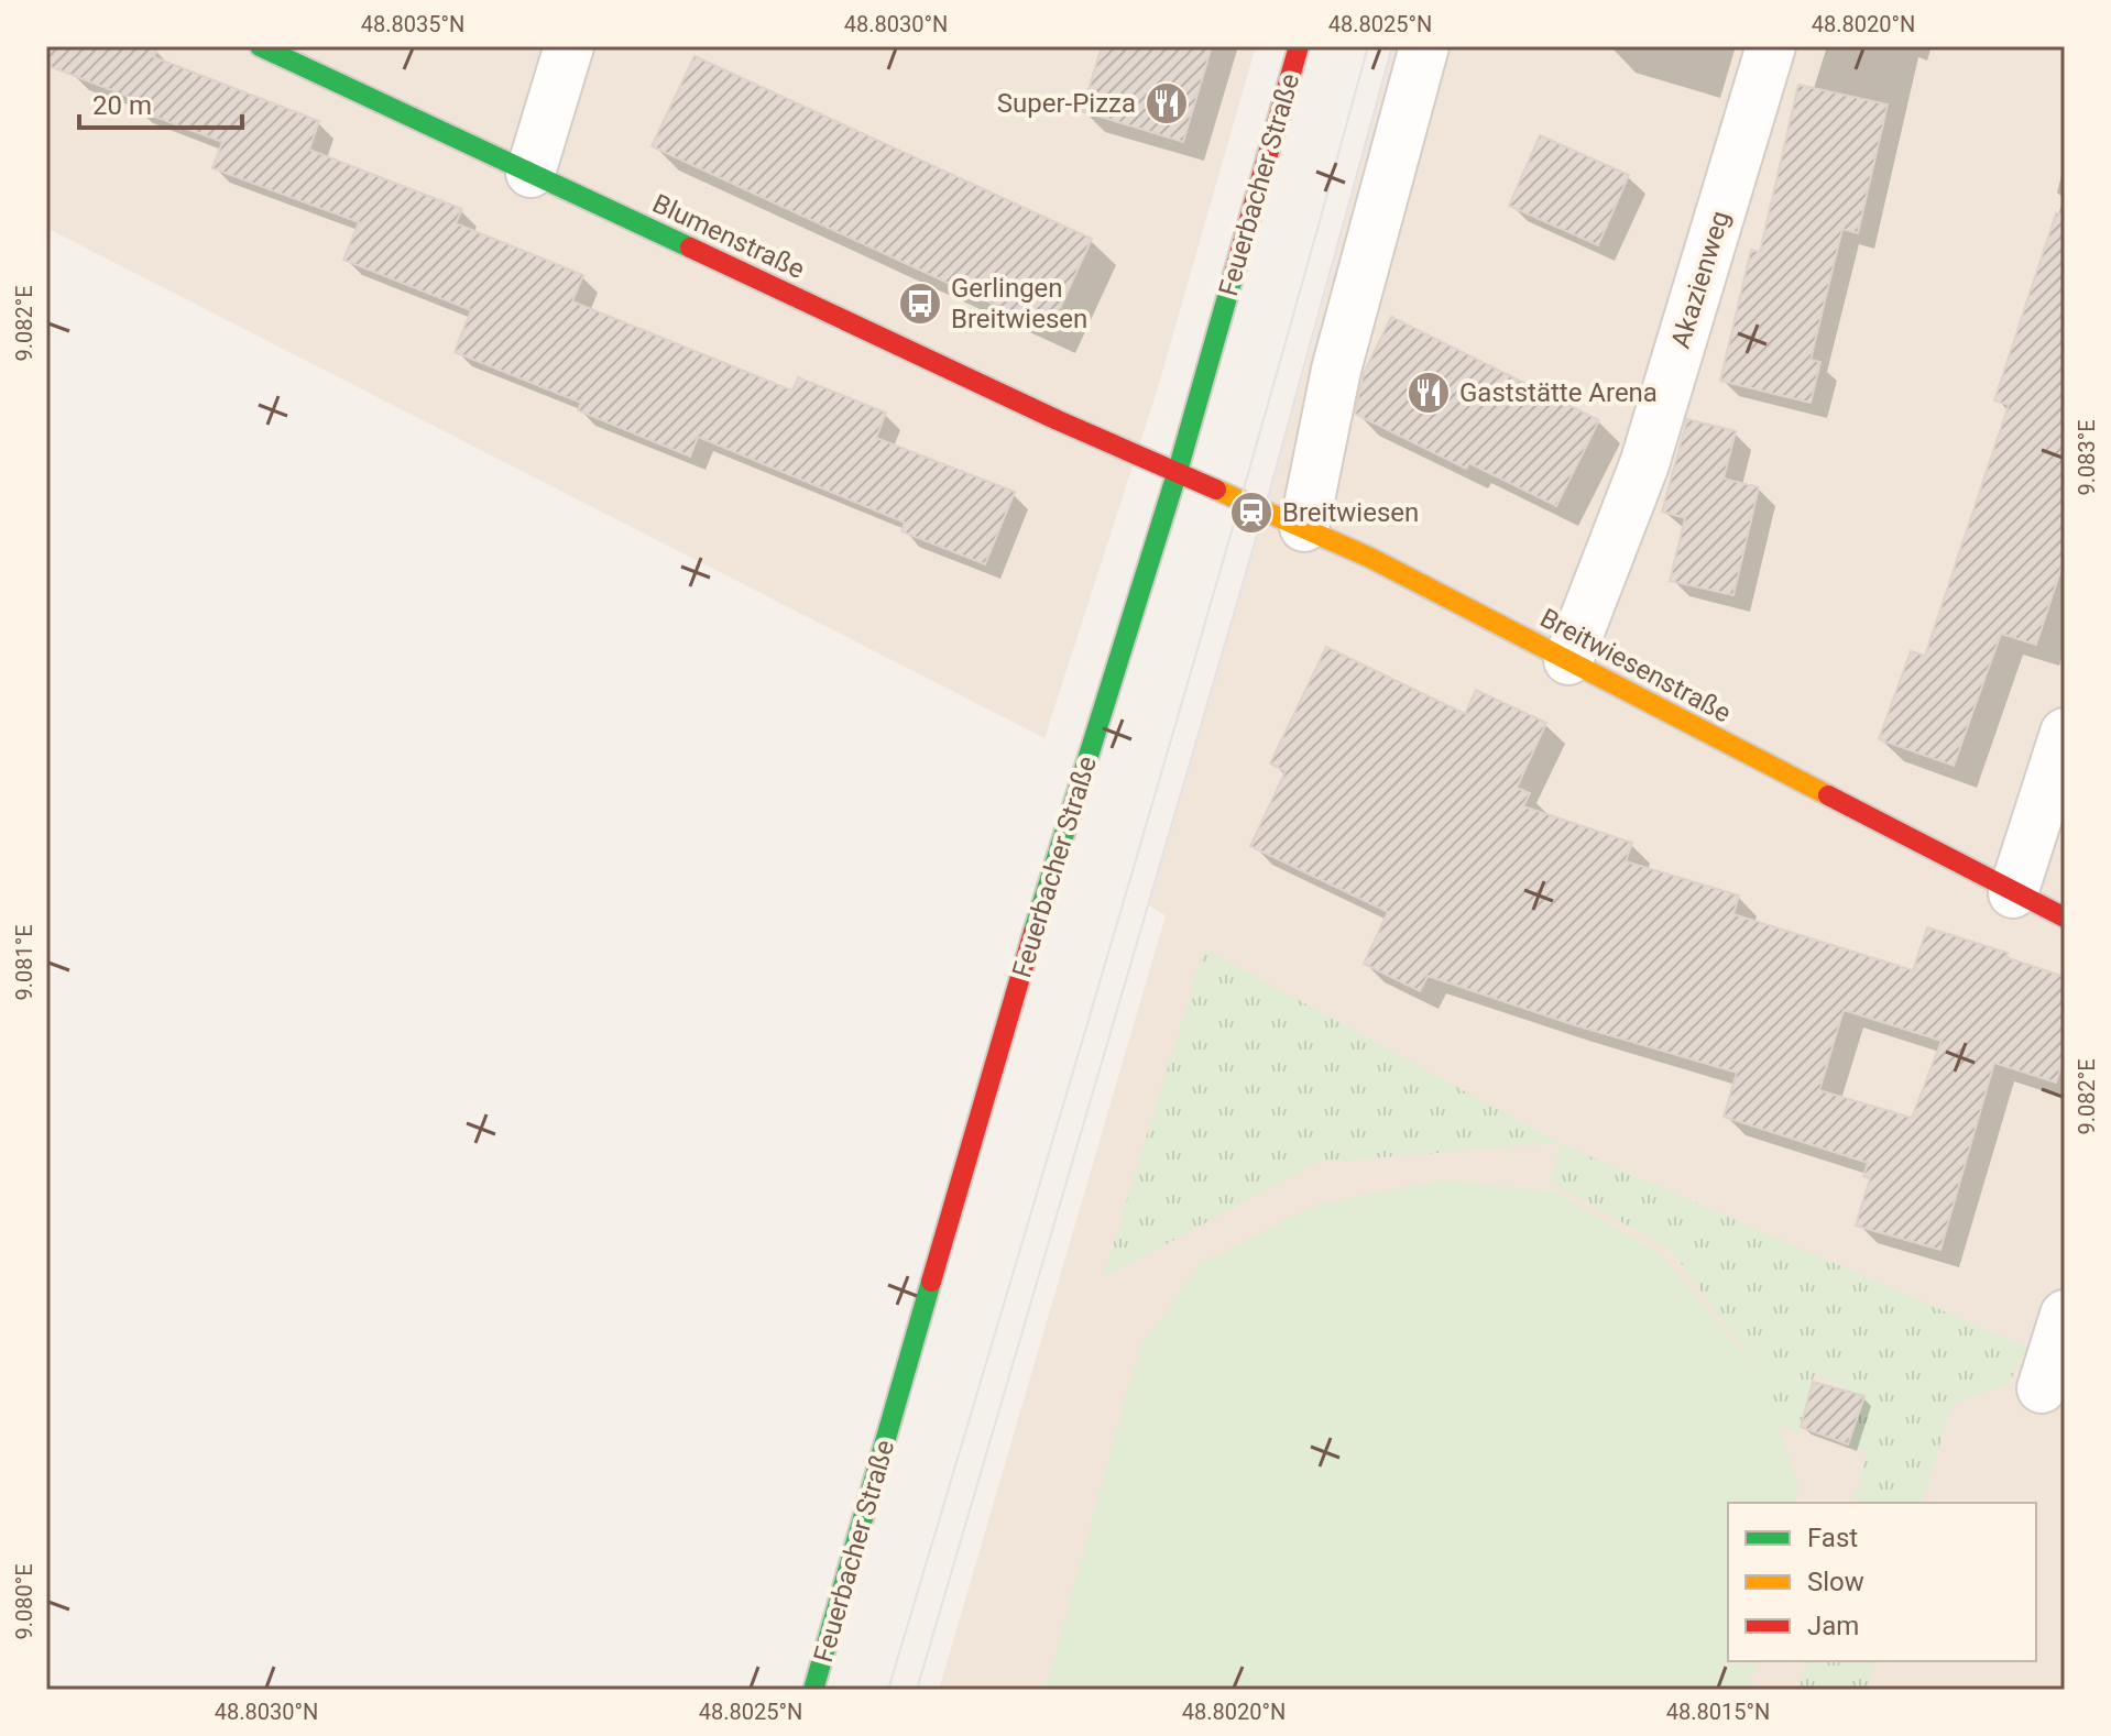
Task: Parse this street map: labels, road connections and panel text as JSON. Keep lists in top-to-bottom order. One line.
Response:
{"streets":{"street":["Feuerbacher Straße","Blumenstraße","Akazienweg","Breitwiesenstraße"]},"crossings":[["Feuerbacher Straße","Blumenstraße"],["Feuerbacher Straße","Breitwiesenstraße"],["Blumenstraße","Breitwiesenstraße"],["Akazienweg","Breitwiesenstraße"]],"places":{"restaurant":["Super-Pizza","Gaststätte Arena"],"bus stop":["Gerlingen Breitwiesen"],"station":["Breitwiesen"]},"legend":["Fast","Slow","Jam"],"scale_bar":"20 m","coordinates":["48.8035°N","48.8030°N","48.8025°N","48.8020°N","9.082°E","9.083°E","9.081°E","9.080°E","48.8015°N"]}
